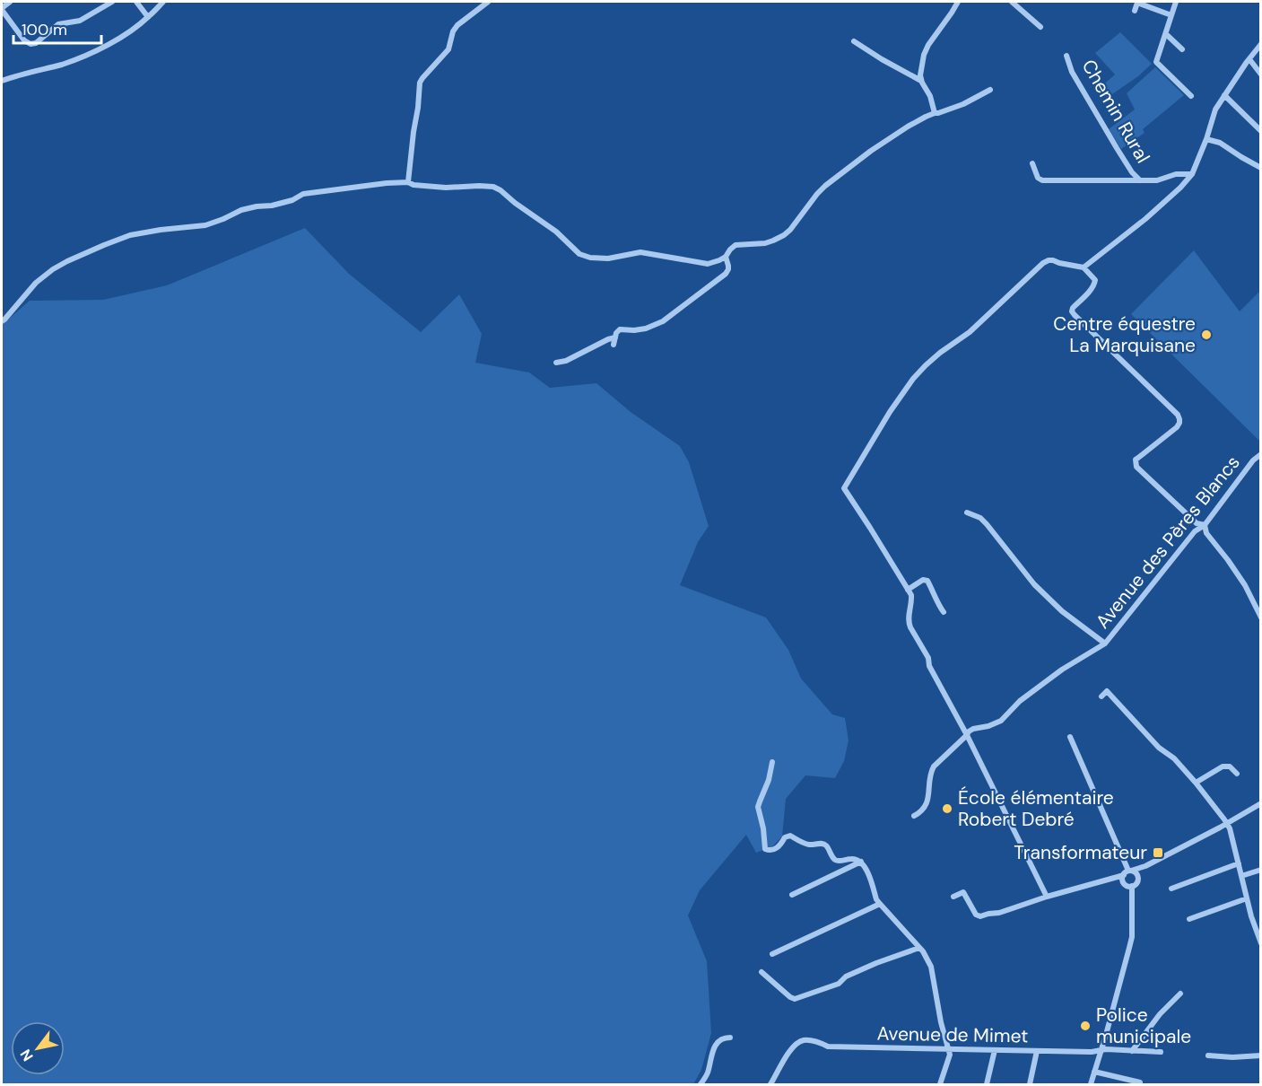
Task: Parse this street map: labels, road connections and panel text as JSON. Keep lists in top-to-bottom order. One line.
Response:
{"streets":{"street":["Chemin Rural","Avenue des Pères Blancs","Avenue de Mimet"]},"places":{"other":["Centre équestre La Marquisane","École élémentaire Robert Debré","Police municipale"],"transit":["Transformateur"]},"scale_bar":"100 m","north":"bottom left"}
